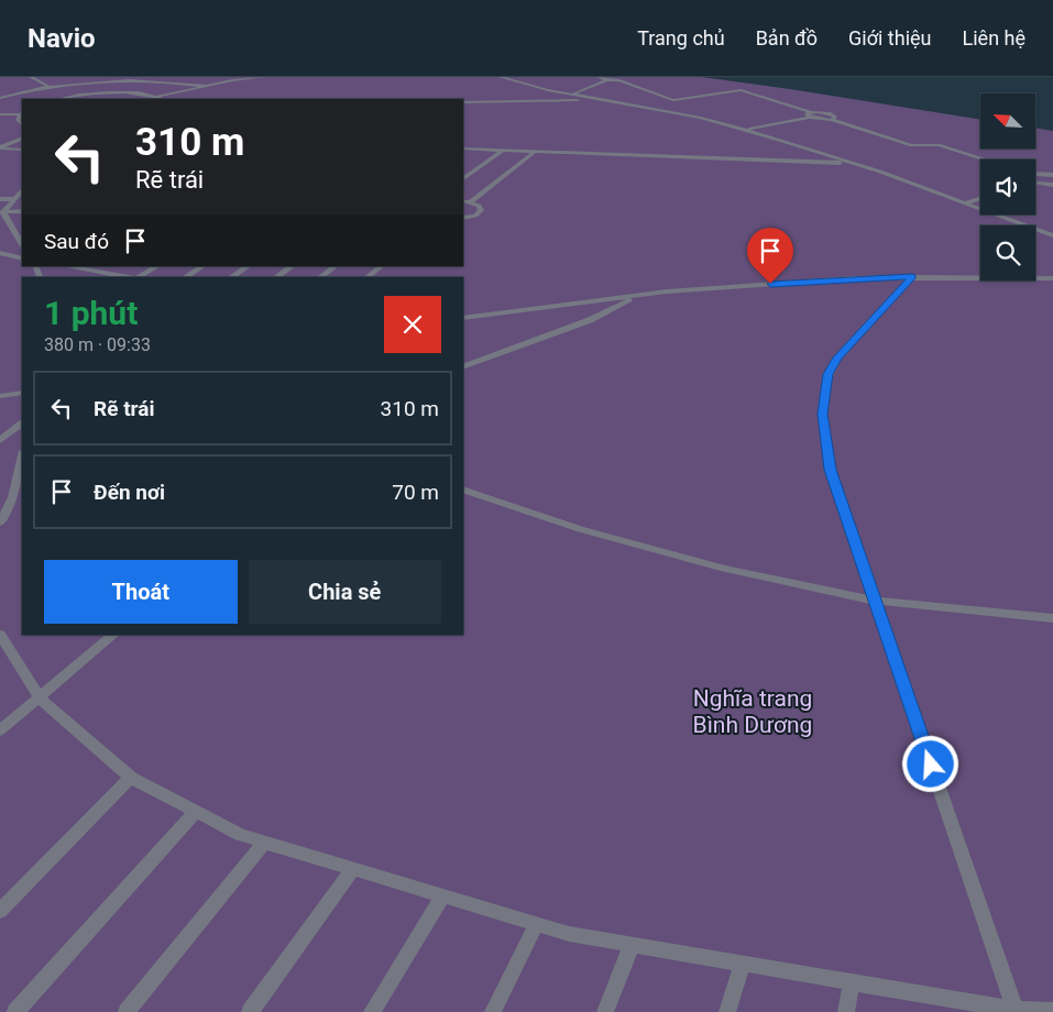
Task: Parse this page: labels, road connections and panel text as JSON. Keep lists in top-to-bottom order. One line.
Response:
{"parks":["Nghĩa trang Bình Dương"],"north":"top left","page":{"header":"Navio","nav":["Trang chủ","Bản đồ","Giới thiệu","Liên hệ"],"turn":["310 m","Rẽ trái"],"then":"Sau đó","heading":["1 phút","380 m · 09:33"],"list":[{"name":"Rẽ trái","value":"310 m"},{"name":"Đến nơi","value":"70 m"}],"buttons":["Thoát","Chia sẻ"]}}
